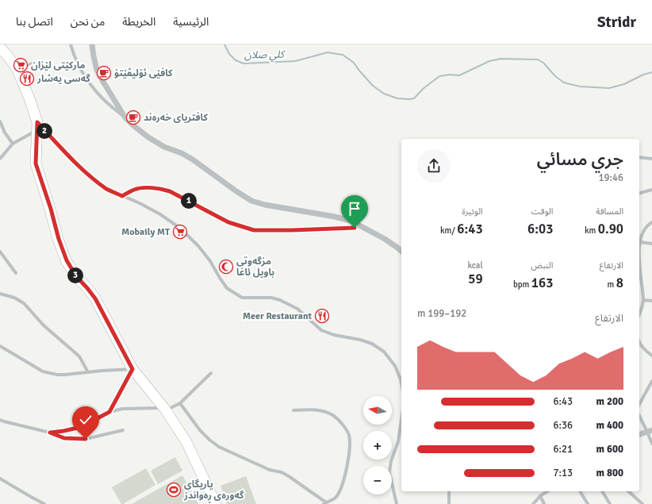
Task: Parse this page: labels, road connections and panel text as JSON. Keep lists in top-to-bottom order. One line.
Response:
{"water":["كلي صلان"],"places":{"supermarket":["مارکێتی لێزان","Mobaily MT"],"cafe":["کافێی ئۆلیڤێتۆ","کافتریای خەرەند"],"restaurant":["گەسی یەشار","Meer Restaurant"],"mosque":["مزگەوتی باویل ئاغا"],"sports":["یاریگای گەورەی ڕەواندز"]},"north":"left","page":{"header":"Stridr","nav":["الرئيسية","الخريطة","من نحن","اتصل بنا"],"pins":["2","1","3"],"heading":["جري مسائي","19:46"],"stats":[["المسافة","0.90 km"],["الوقت","6:03"],["الوتيرة","6:43 /km"],["الارتفاع","8 m"],["النبض","163 bpm"],["kcal","59"]],"chart":["الارتفاع","192–199 m"],"list":[{"name":"200 m","note":"6:43"},{"name":"400 m","note":"6:36"},{"name":"600 m","note":"6:21"},{"name":"800 m","note":"7:13"}],"map_buttons":["+","−"]}}
